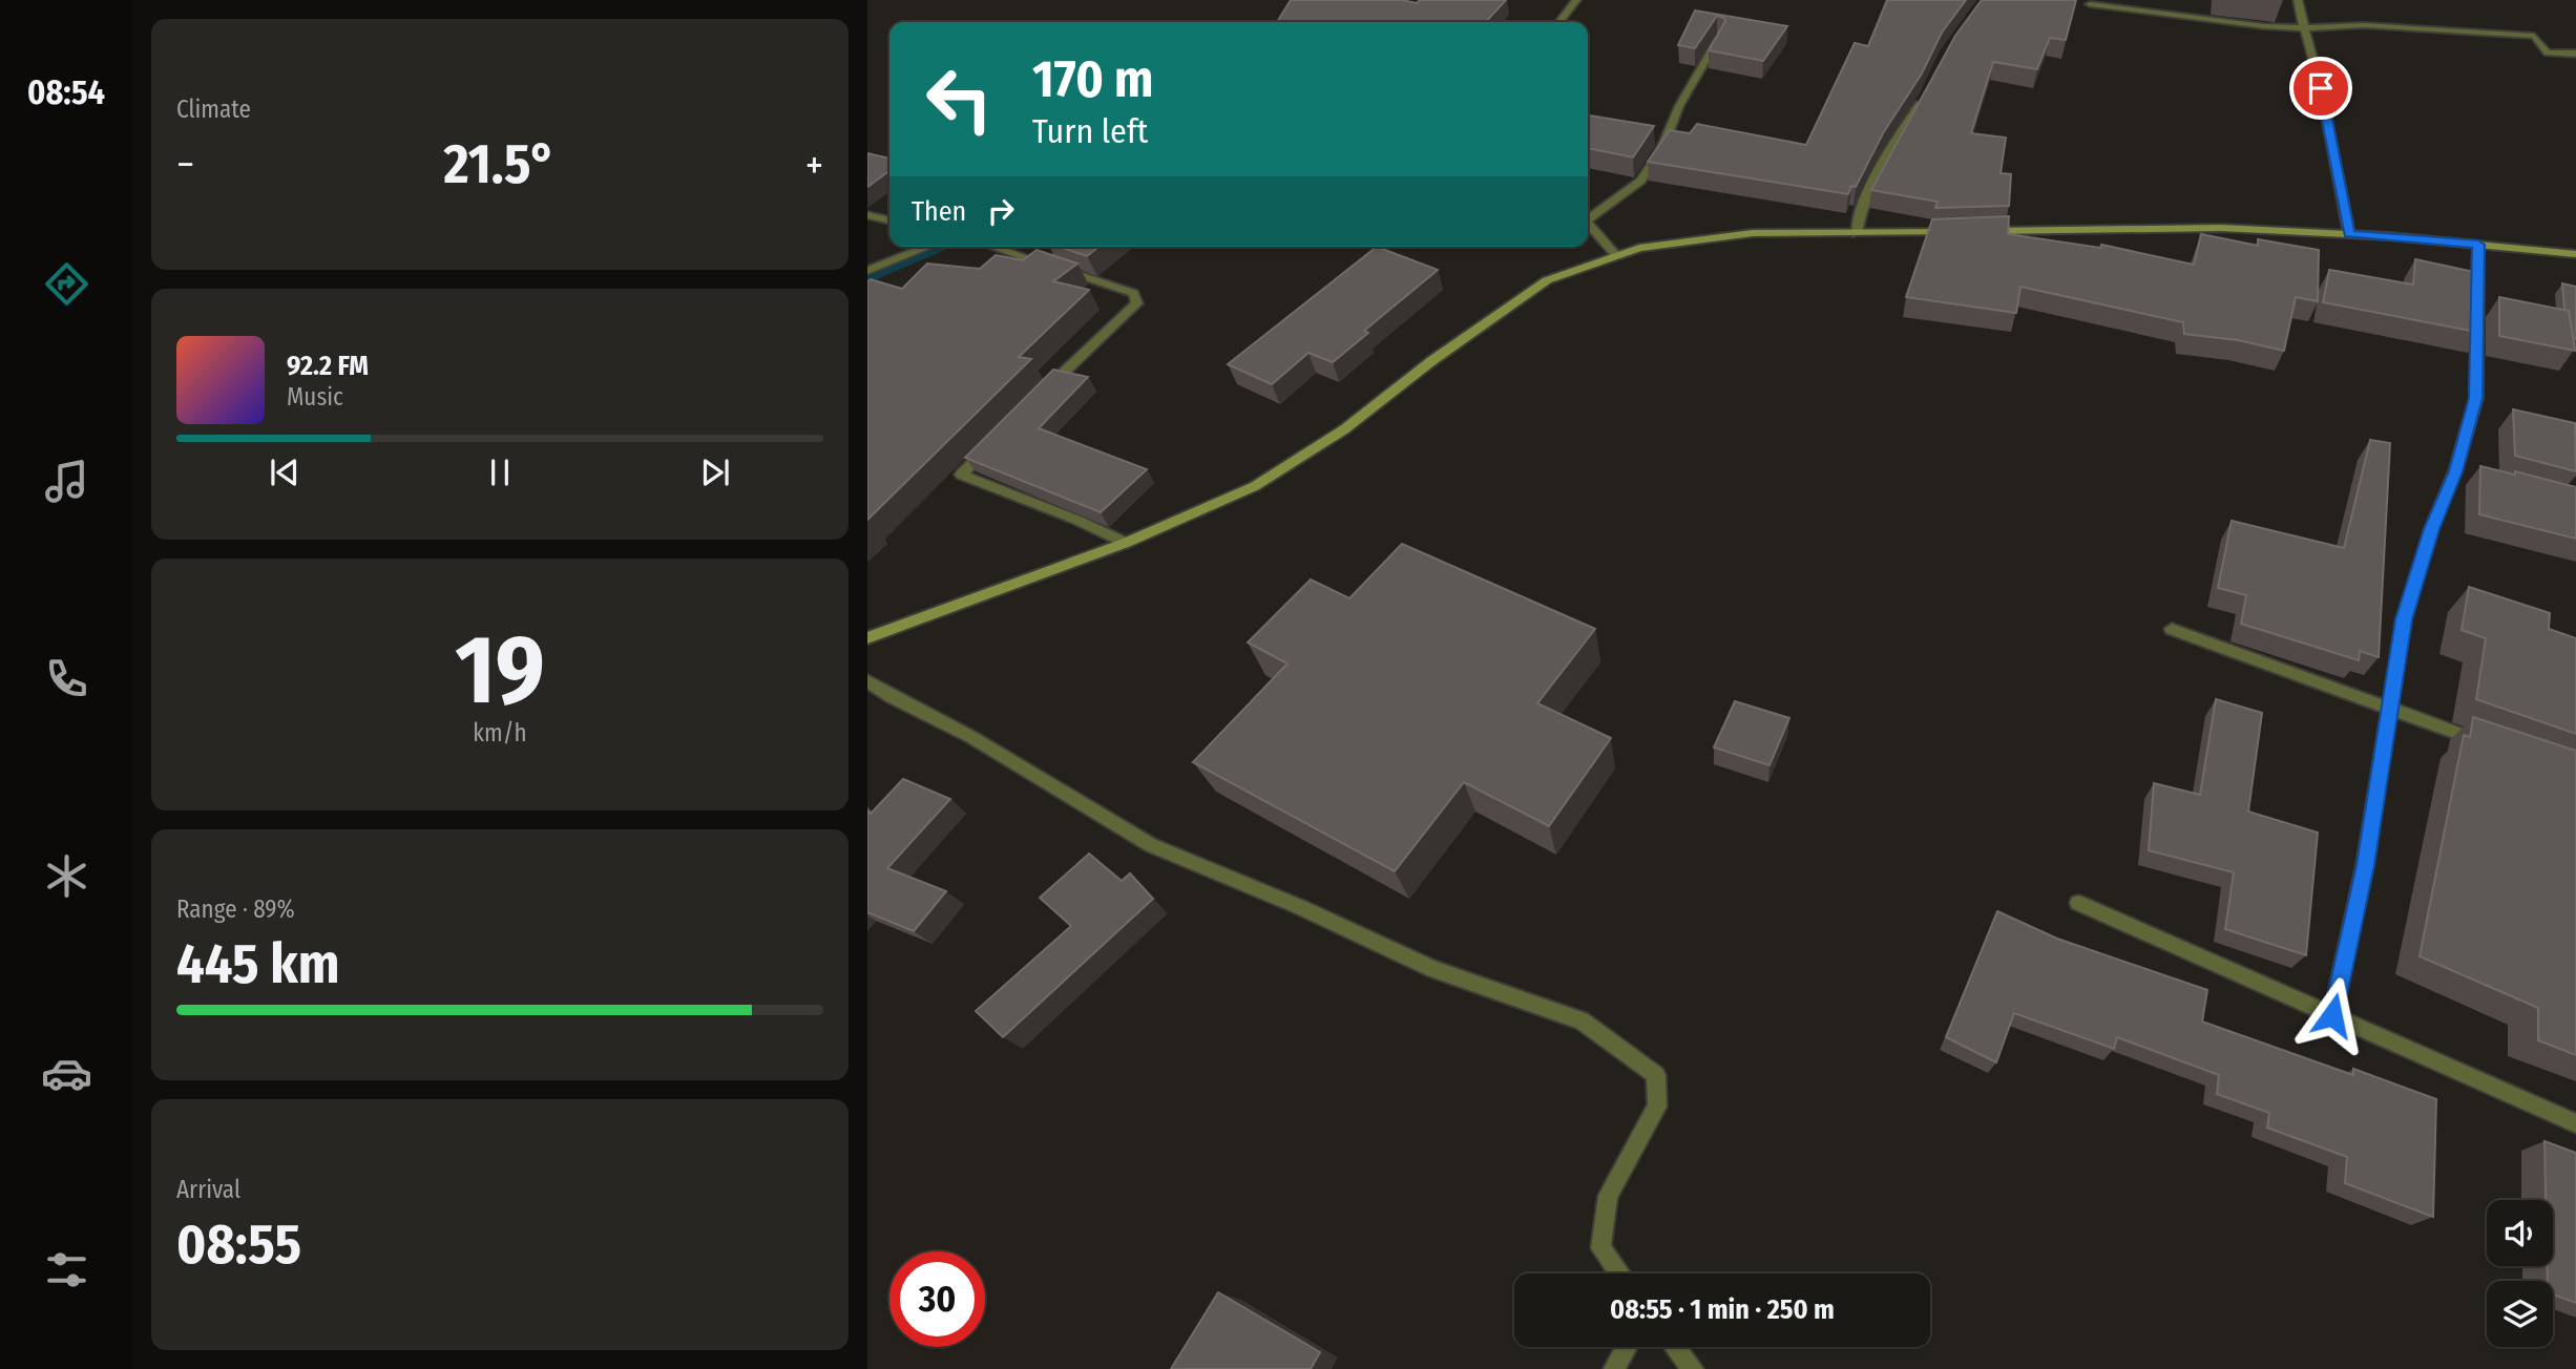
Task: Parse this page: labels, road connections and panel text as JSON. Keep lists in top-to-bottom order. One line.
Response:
{"page":{"tabs":"08:54","tile":["Climate",["19","km/h"],["Range · 89%","445 km"],["Arrival","08:55"]],"turn":["170 m","Turn left"],"heat":["−","21.5°","+"],"then":"Then","song":["92.2 FM","Music"],"limit":"30","trip":"08:55 · 1 min · 250 m"}}
